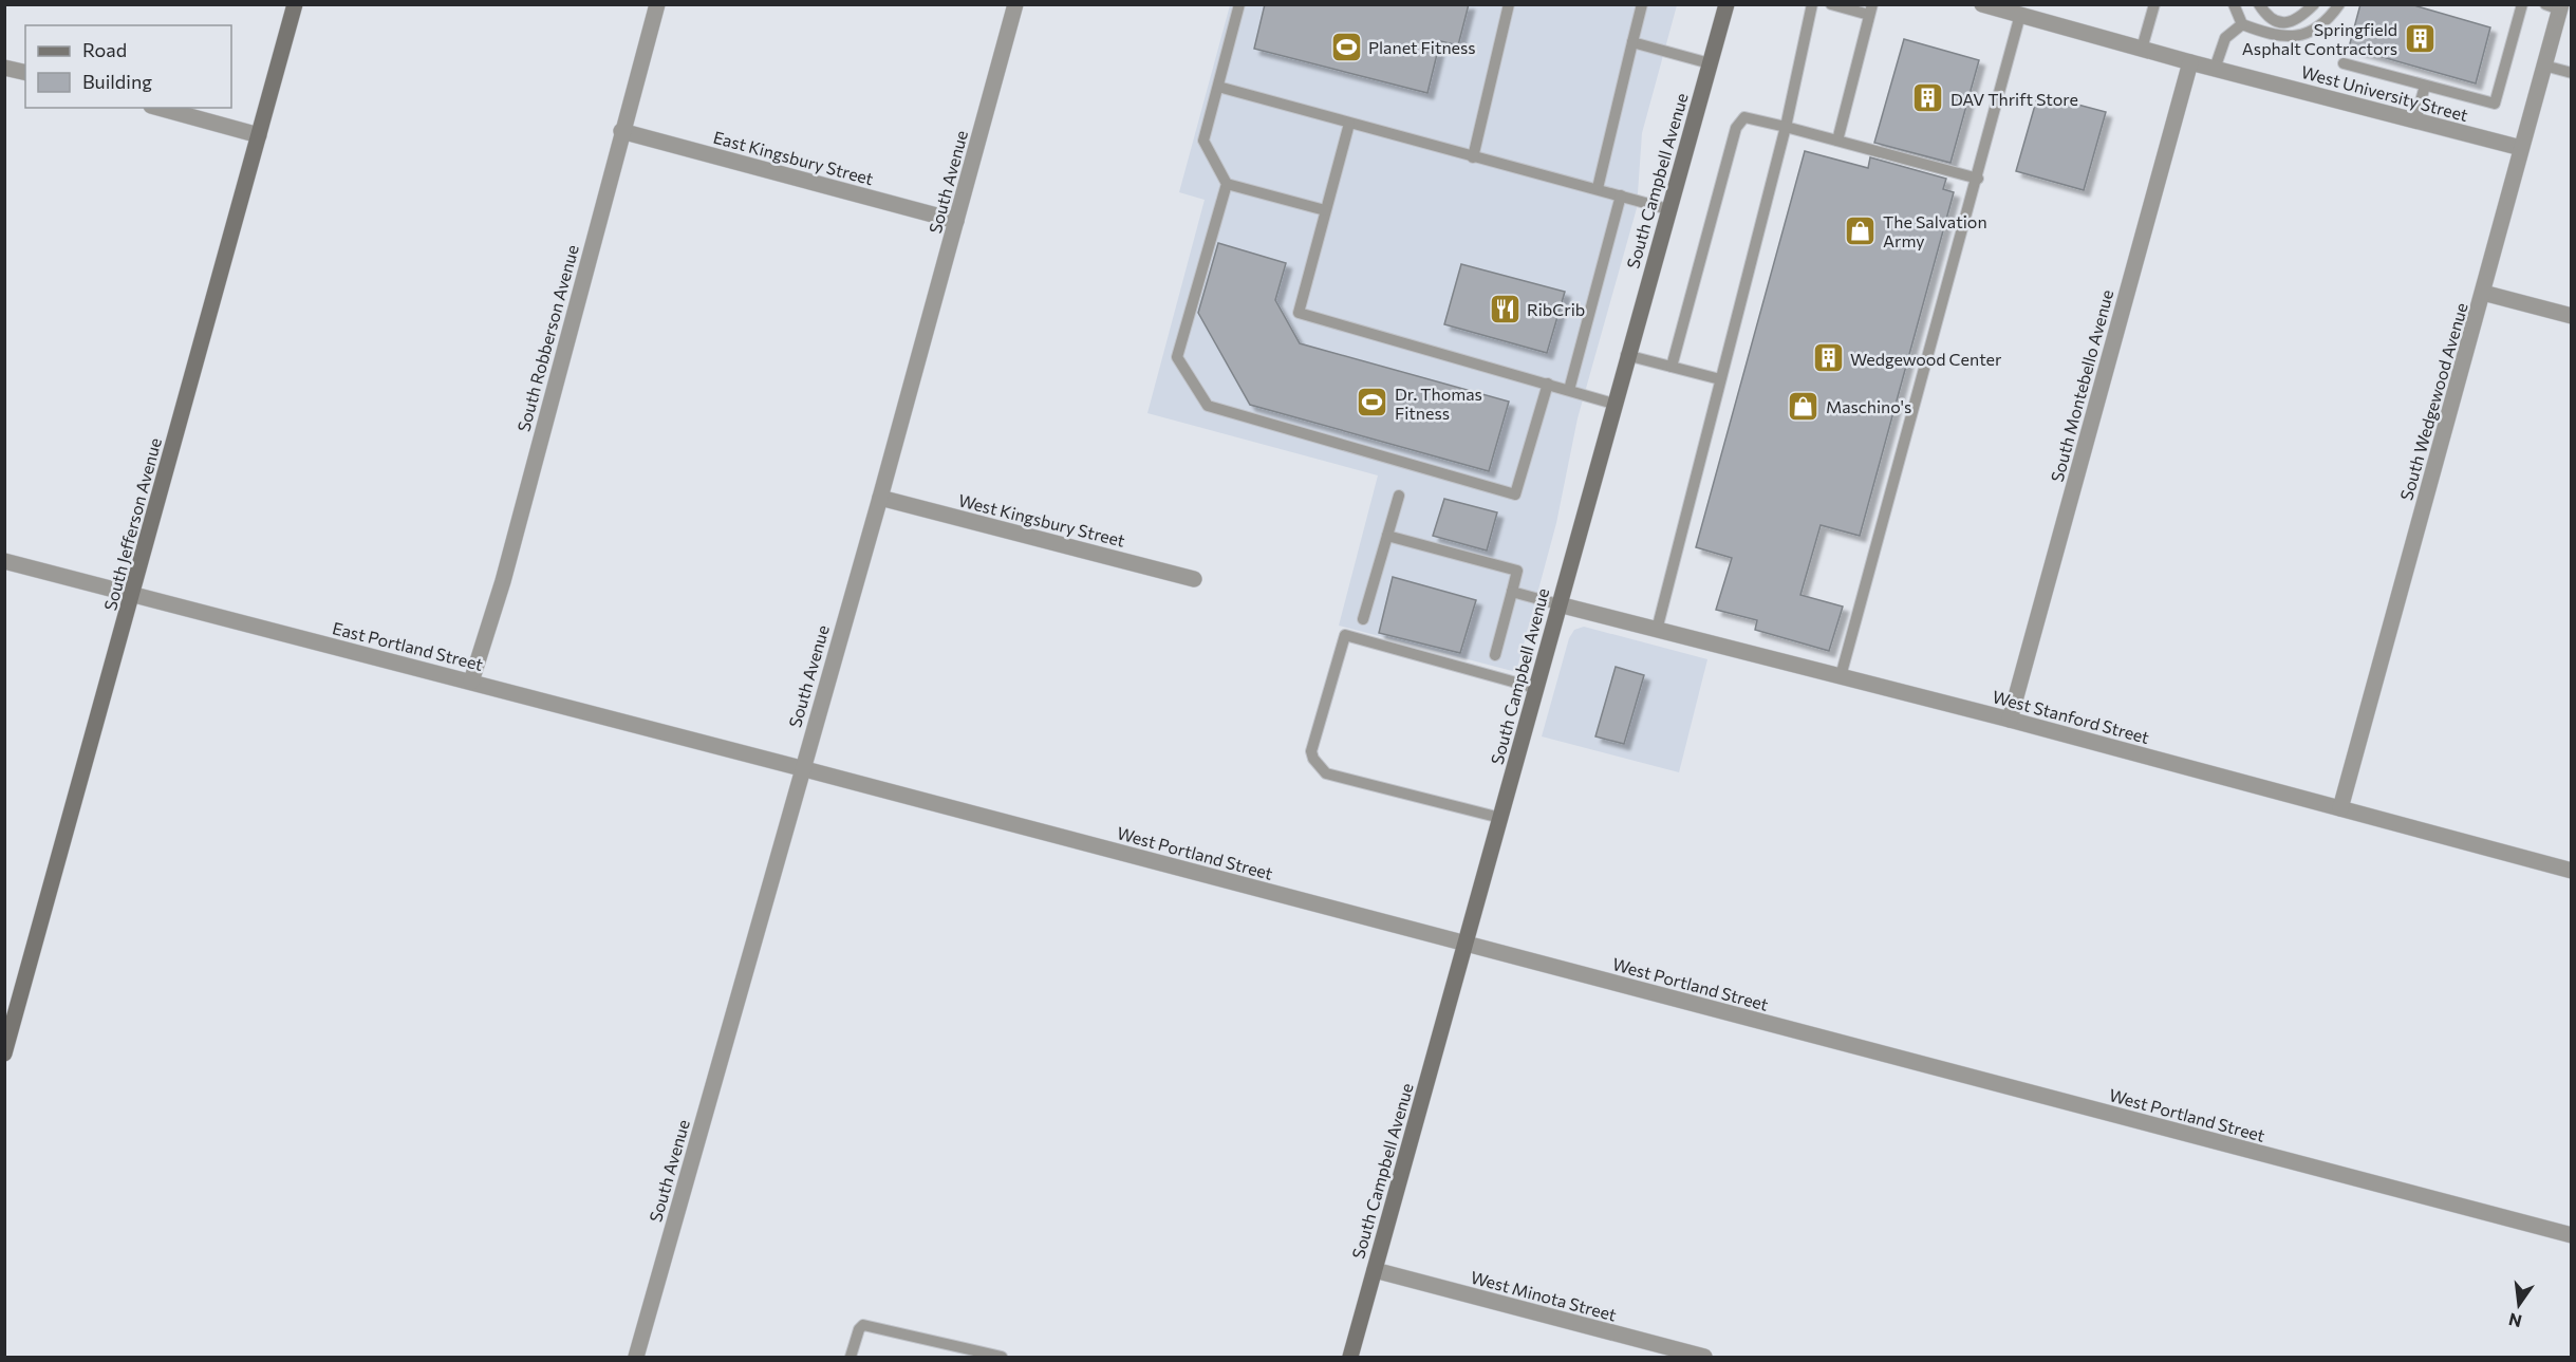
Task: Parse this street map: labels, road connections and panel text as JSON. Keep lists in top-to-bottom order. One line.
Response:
{"streets":{"main road":["South Campbell Avenue","South Jefferson Avenue"],"street":["West University Street","East Kingsbury Street","South Avenue","South Robberson Avenue","South Montebello Avenue","South Wedgewood Avenue","West Kingsbury Street","East Portland Street","West Stanford Street","West Portland Street","West Minota Street"]},"crossings":[["West University Street","South Montebello Avenue"],["West University Street","South Wedgewood Avenue"],["East Kingsbury Street","South Avenue"],["East Kingsbury Street","South Robberson Avenue"],["South Campbell Avenue","West Stanford Street"],["South Campbell Avenue","West Portland Street"],["South Campbell Avenue","West Minota Street"],["South Avenue","West Kingsbury Street"],["South Avenue","East Portland Street"],["South Avenue","West Portland Street"],["South Robberson Avenue","East Portland Street"],["South Montebello Avenue","West Stanford Street"],["South Wedgewood Avenue","West Stanford Street"],["South Jefferson Avenue","East Portland Street"],["East Portland Street","West Portland Street"]],"places":{"building":["Springfield Asphalt Contractors","DAV Thrift Store","Wedgewood Center"],"sports":["Planet Fitness","Dr. Thomas Fitness"],"shop":["The Salvation Army","Maschino's"],"restaurant":["RibCrib"]},"legend":["Road","Building"],"north":"bottom"}
